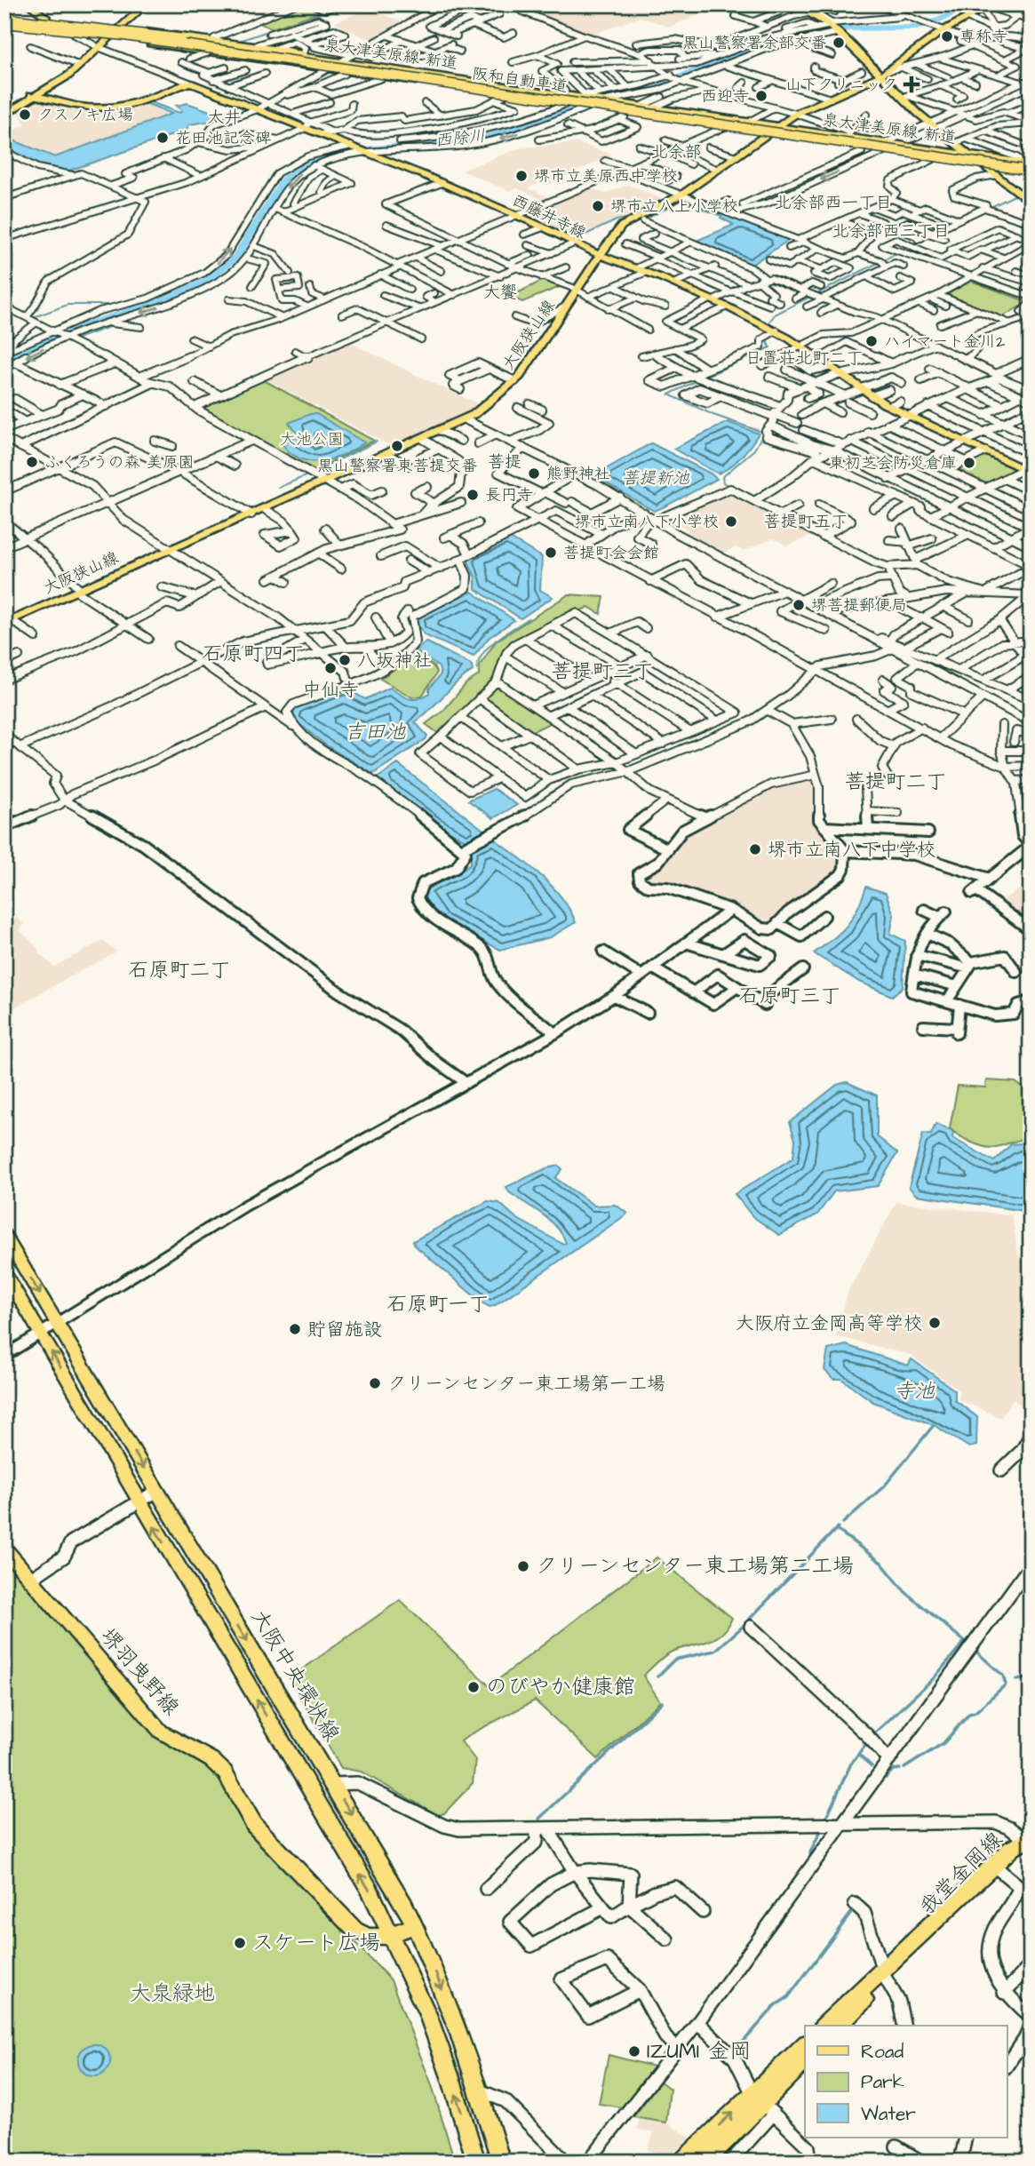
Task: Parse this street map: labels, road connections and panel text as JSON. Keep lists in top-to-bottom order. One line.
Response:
{"streets":{"highway":["阪和自動車道"],"main road":["泉大津美原線 新道","西藤井寺線","大阪狭山線","堺羽曳野線","大阪中央環状線","我堂金岡線"]},"crossings":[["泉大津美原線 新道","阪和自動車道"],["泉大津美原線 新道","大阪狭山線"],["西藤井寺線","大阪狭山線"],["堺羽曳野線","大阪中央環状線"]],"districts":["太井","北余部","北余部西一丁目","北余部西三丁目","大饗","日置荘北町二丁","菩提","菩提町五丁","石原町四丁","菩提町三丁","菩提町二丁","石原町二丁","石原町三丁","石原町一丁"],"water":["西除川","菩提新池","吉田池","寺池"],"parks":["大池公園","大泉緑地"],"places":{"other":["専称寺","黒山警察署余部交番","西迎寺","クスノキ広場","花田池記念碑","堺市立美原西中学校","堺市立八上小学校","ハイマート金川2","黒山警察署東菩提交番","ふくろうの森 美原園","東初芝会防災倉庫","熊野神社","長円寺","堺市立南八下小学校","菩提町会会館","堺菩提郵便局","八坂神社","中仙寺","堺市立南八下中学校","大阪府立金岡高等学校","貯留施設","クリーンセンター東工場第一工場","クリーンセンター東工場第二工場","のびやか健康館","スケート広場","IZUMI 金岡"],"health":["山下クリニック"]},"legend":["Road","Park","Water"]}
